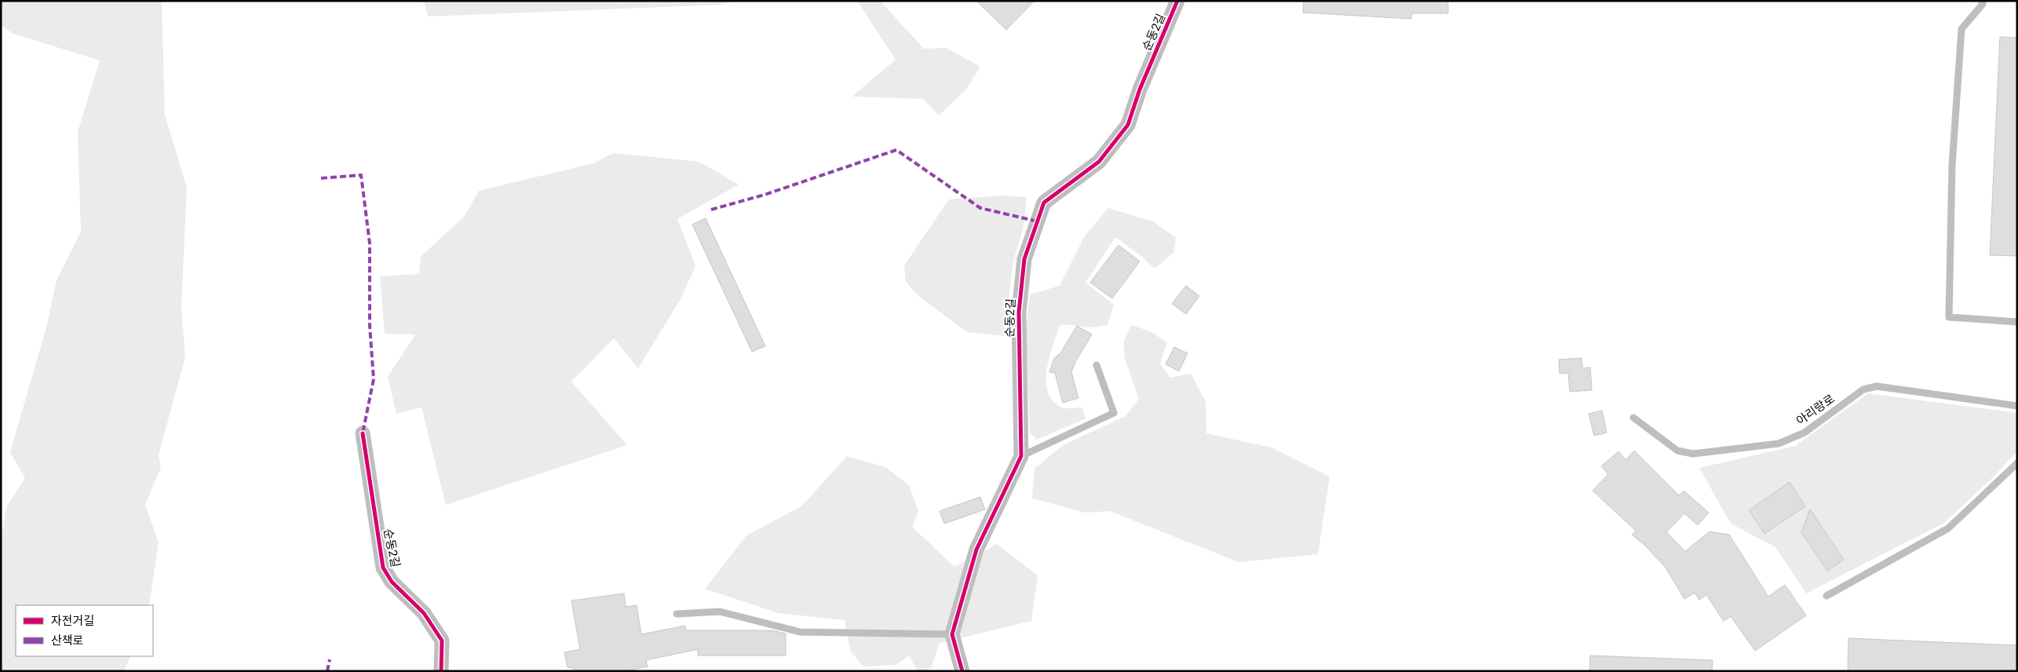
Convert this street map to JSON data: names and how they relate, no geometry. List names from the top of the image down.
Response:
{
  "streets": {
    "street": ["순동2길"],
    "lane": ["아리랑로"]
  },
  "legend": ["자전거길", "산책로"]
}
